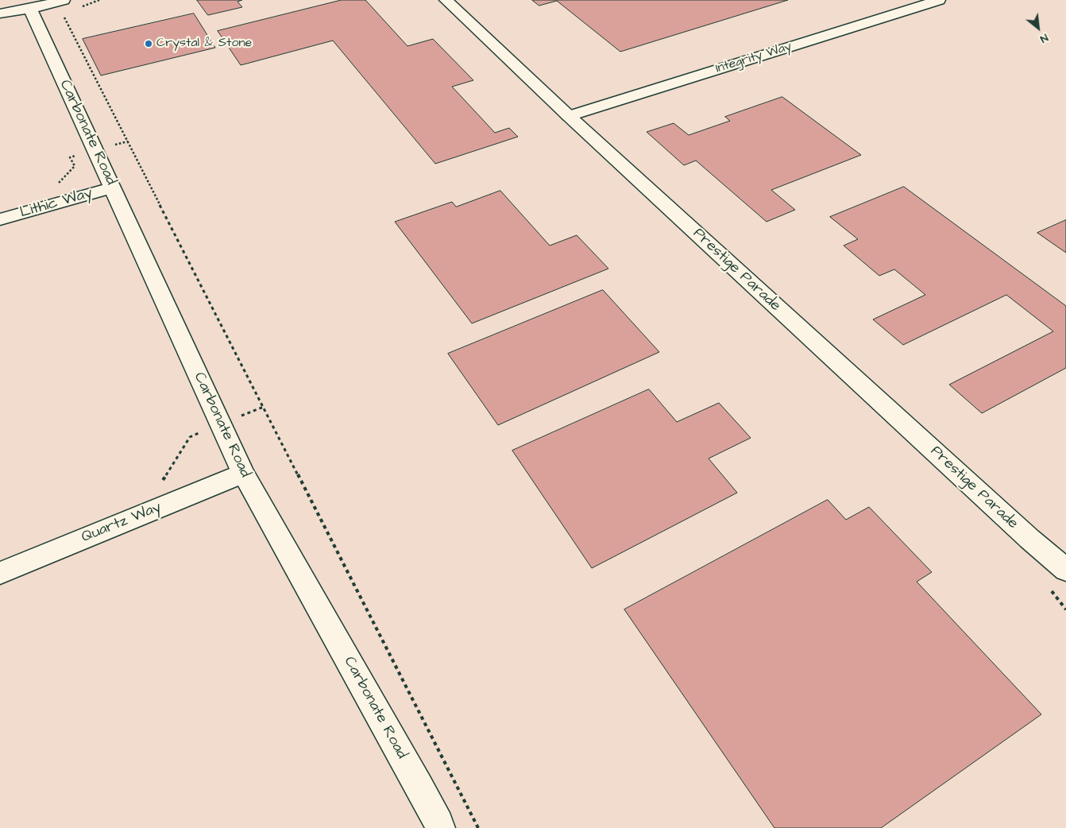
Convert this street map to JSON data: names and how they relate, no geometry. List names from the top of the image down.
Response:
{
  "streets": {
    "street": [
      "Integrity Way",
      "Carbonate Road",
      "Lithic Way",
      "Prestige Parade",
      "Quartz Way"
    ]
  },
  "crossings": [
    ["Integrity Way", "Prestige Parade"],
    ["Carbonate Road", "Lithic Way"],
    ["Carbonate Road", "Quartz Way"]
  ],
  "places": ["Crystal & Stone"],
  "north": "bottom right"
}
